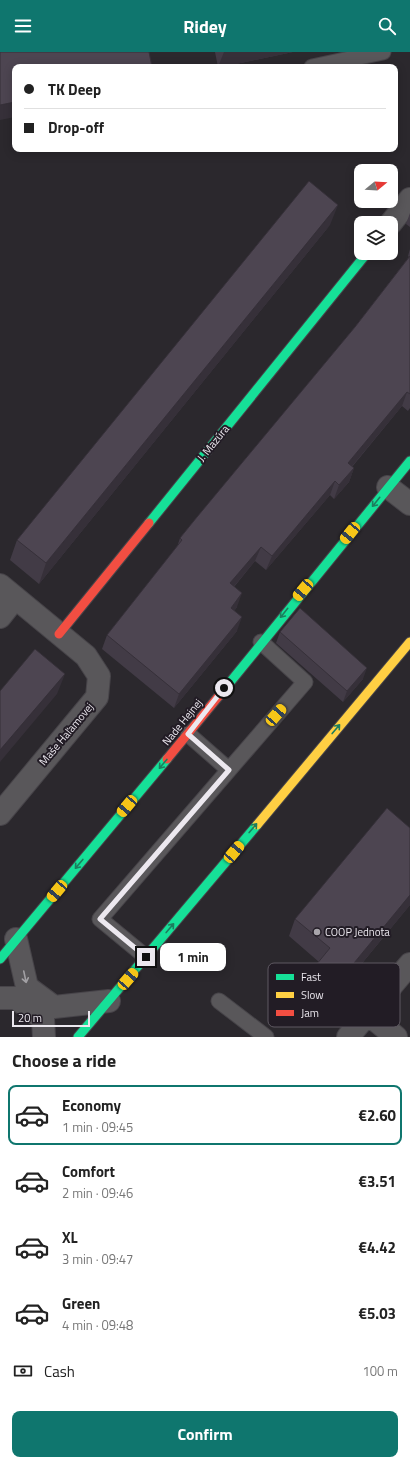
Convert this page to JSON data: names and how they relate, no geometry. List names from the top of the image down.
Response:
{
  "streets": {
    "street": ["J. Mazúra", "Nade Hejnej", "Maše Haľamovej"]
  },
  "crossings": [
    ["J. Mazúra", "Maše Haľamovej"]
  ],
  "one_way": ["Nade Hejnej"],
  "places": ["COOP Jednota"],
  "legend": ["Fast", "Slow", "Jam"],
  "scale_bar": "20 m",
  "north": "right",
  "page": {
    "header": "Ridey",
    "banner": ["TK Deep", "Drop-off"],
    "bubble": "1 min",
    "scale": "20 m",
    "heading": "Choose a ride",
    "list": [
      {
        "name": "Economy",
        "note": "1 min · 09:45",
        "value": "€2.60"
      },
      {
        "name": "Comfort",
        "note": "2 min · 09:46",
        "value": "€3.51"
      },
      {
        "name": "XL",
        "note": "3 min · 09:47",
        "value": "€4.42"
      },
      {
        "name": "Green",
        "note": "4 min · 09:48",
        "value": "€5.03"
      }
    ],
    "pay": ["Cash", "100 m"],
    "buttons": "Confirm"
  }
}
